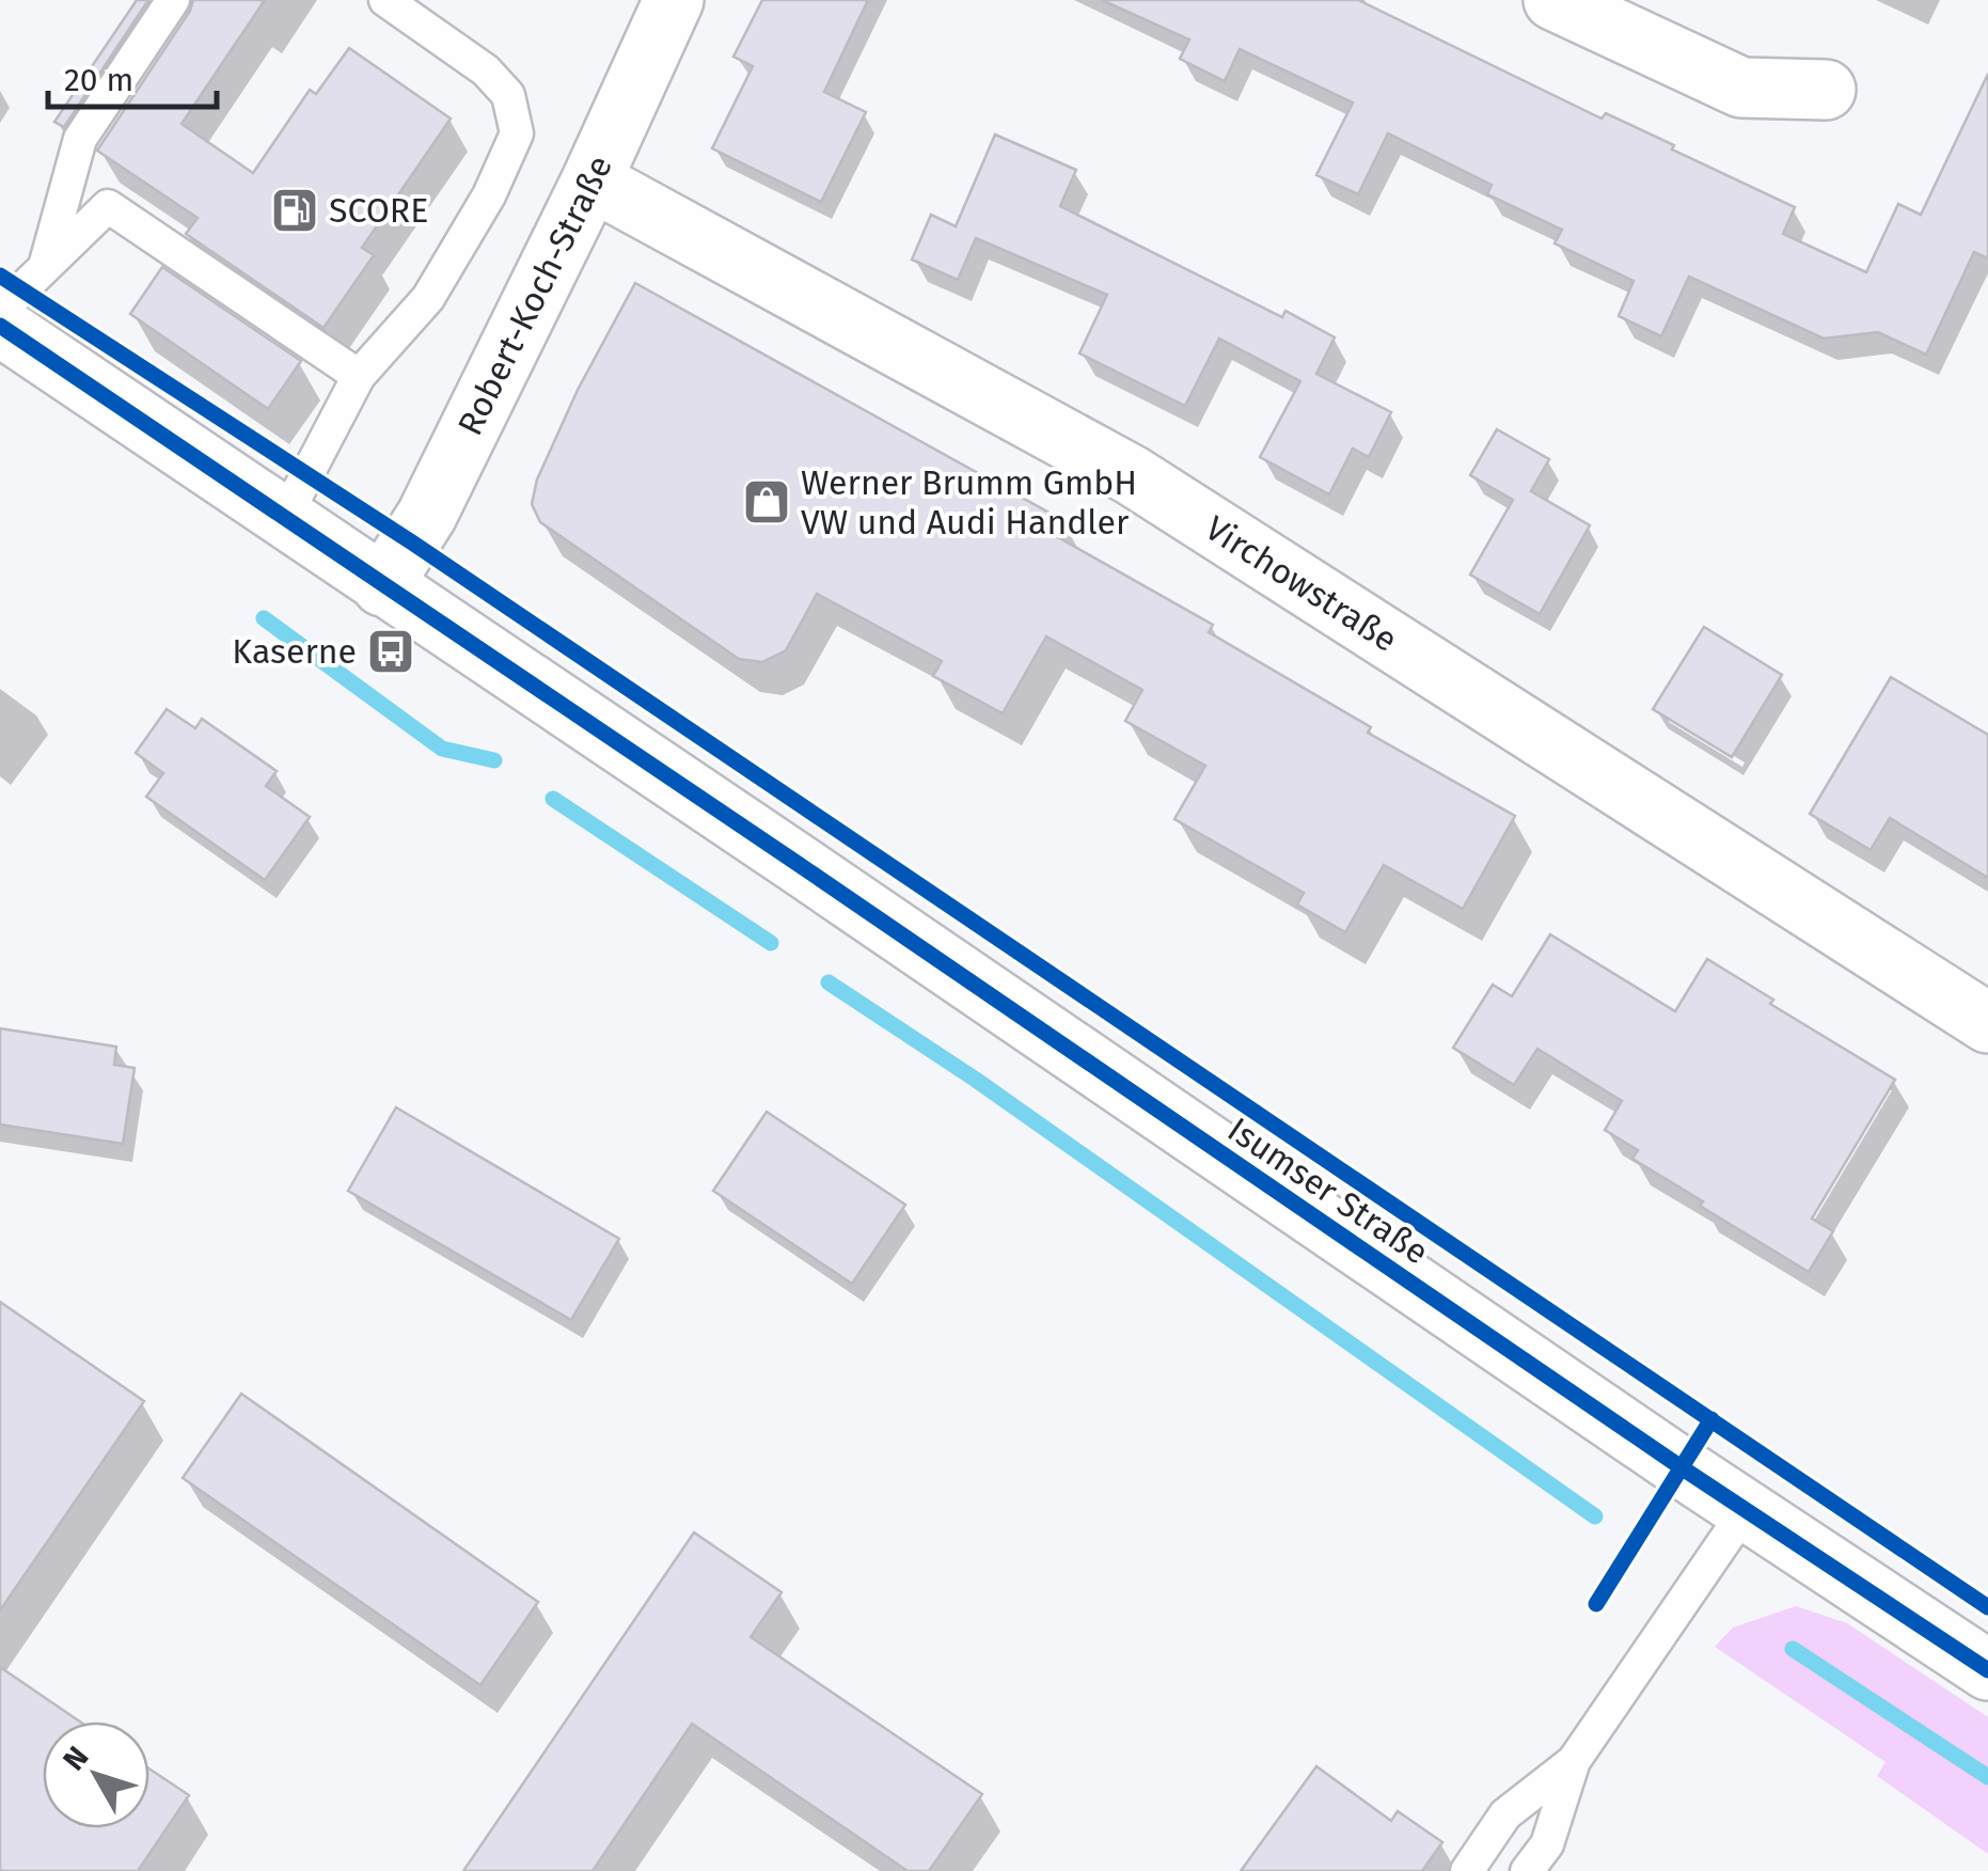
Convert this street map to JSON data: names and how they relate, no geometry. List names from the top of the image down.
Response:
{
  "streets": {
    "street": ["Robert-Koch-Straße", "Virchowstraße", "Isumser Straße"]
  },
  "crossings": [
    ["Robert-Koch-Straße", "Virchowstraße"],
    ["Robert-Koch-Straße", "Isumser Straße"]
  ],
  "places": {
    "fuel station": ["SCORE"],
    "shop": ["Werner Brumm GmbH VW und Audi Handler"],
    "bus stop": ["Kaserne"]
  },
  "scale_bar": "20 m",
  "north": "top left"
}
